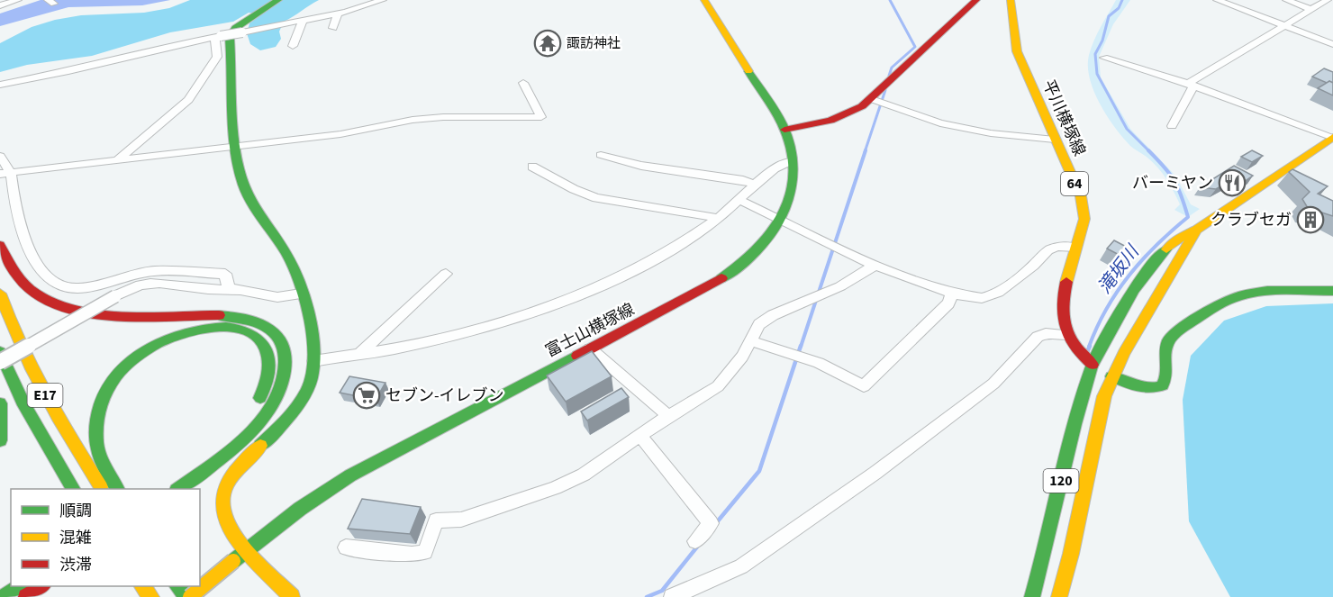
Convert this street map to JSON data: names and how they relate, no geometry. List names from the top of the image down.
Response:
{
  "streets": {
    "main road": [
      "平川横塚線",
      "64",
      "富士山横塚線",
      "E17",
      "120"
    ]
  },
  "crossings": [
    ["平川横塚線", "120"]
  ],
  "water": ["滝坂川"],
  "places": {
    "temple": ["諏訪神社"],
    "restaurant": ["バーミヤン"],
    "building": ["クラブセガ"],
    "supermarket": ["セブン-イレブン"]
  },
  "legend": ["順調", "混雑", "渋滞"]
}
